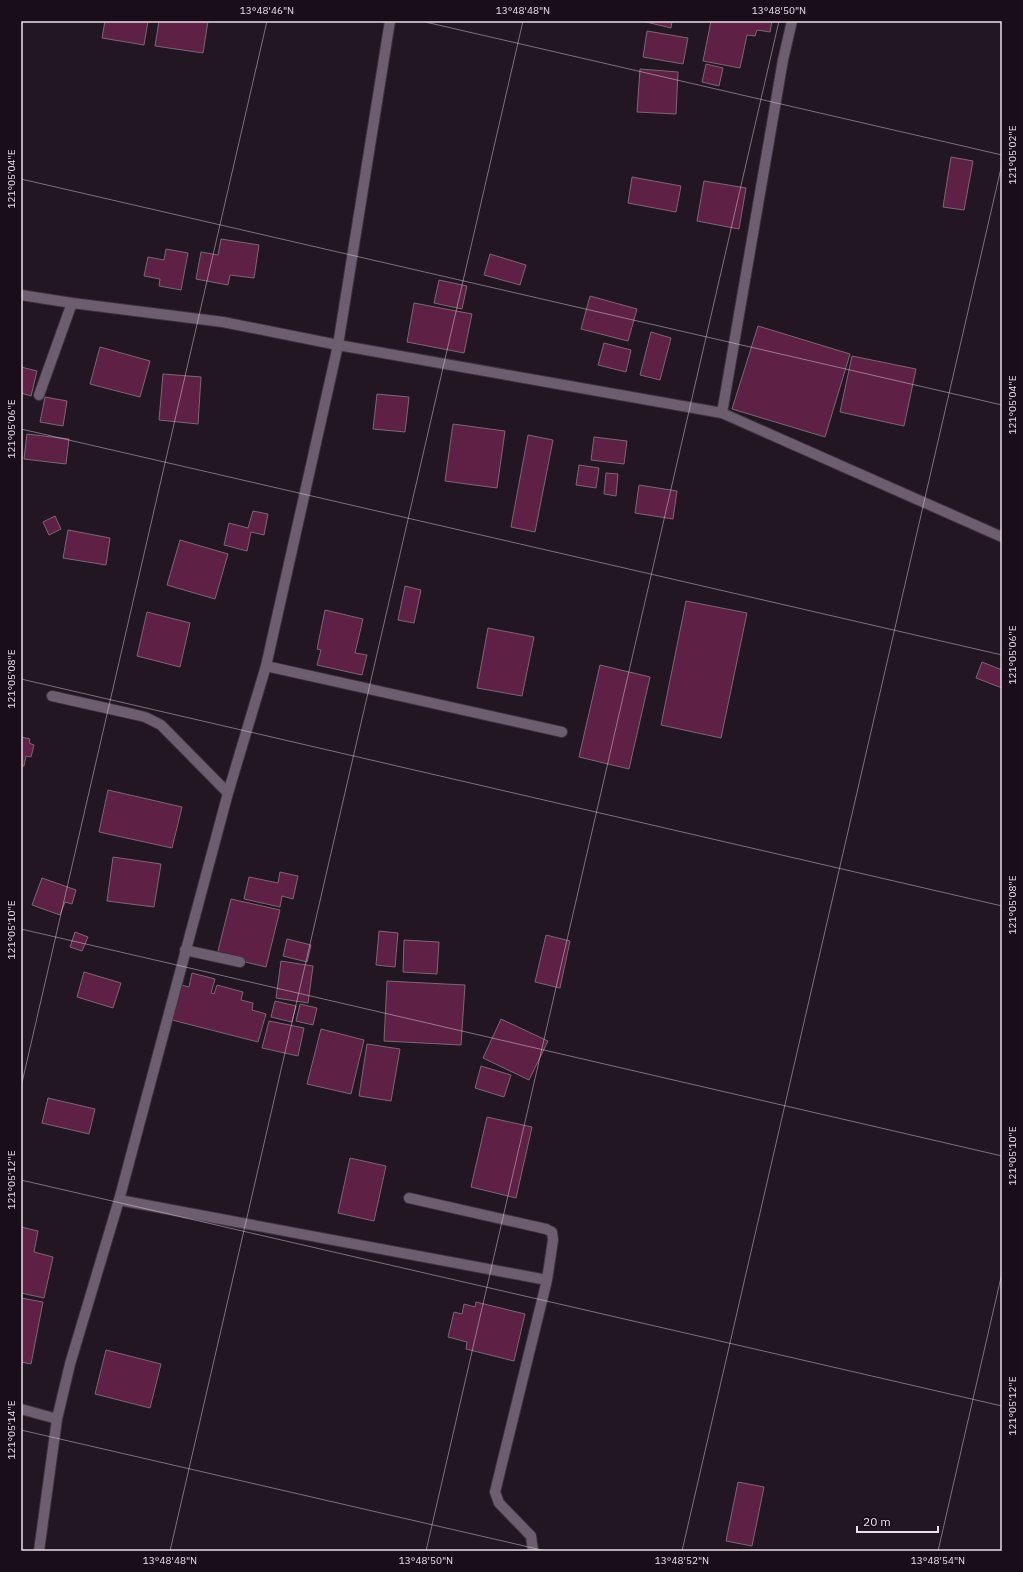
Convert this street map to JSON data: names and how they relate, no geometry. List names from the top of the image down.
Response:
{
  "scale_bar": "20 m",
  "coordinates": [
    "13°48'46\"N",
    "13°48'48\"N",
    "13°48'50\"N",
    "121°05'02\"E",
    "121°05'04\"E",
    "121°05'06\"E",
    "121°05'08\"E",
    "121°05'10\"E",
    "121°05'12\"E",
    "121°05'14\"E",
    "13°48'52\"N",
    "13°48'54\"N"
  ]
}
